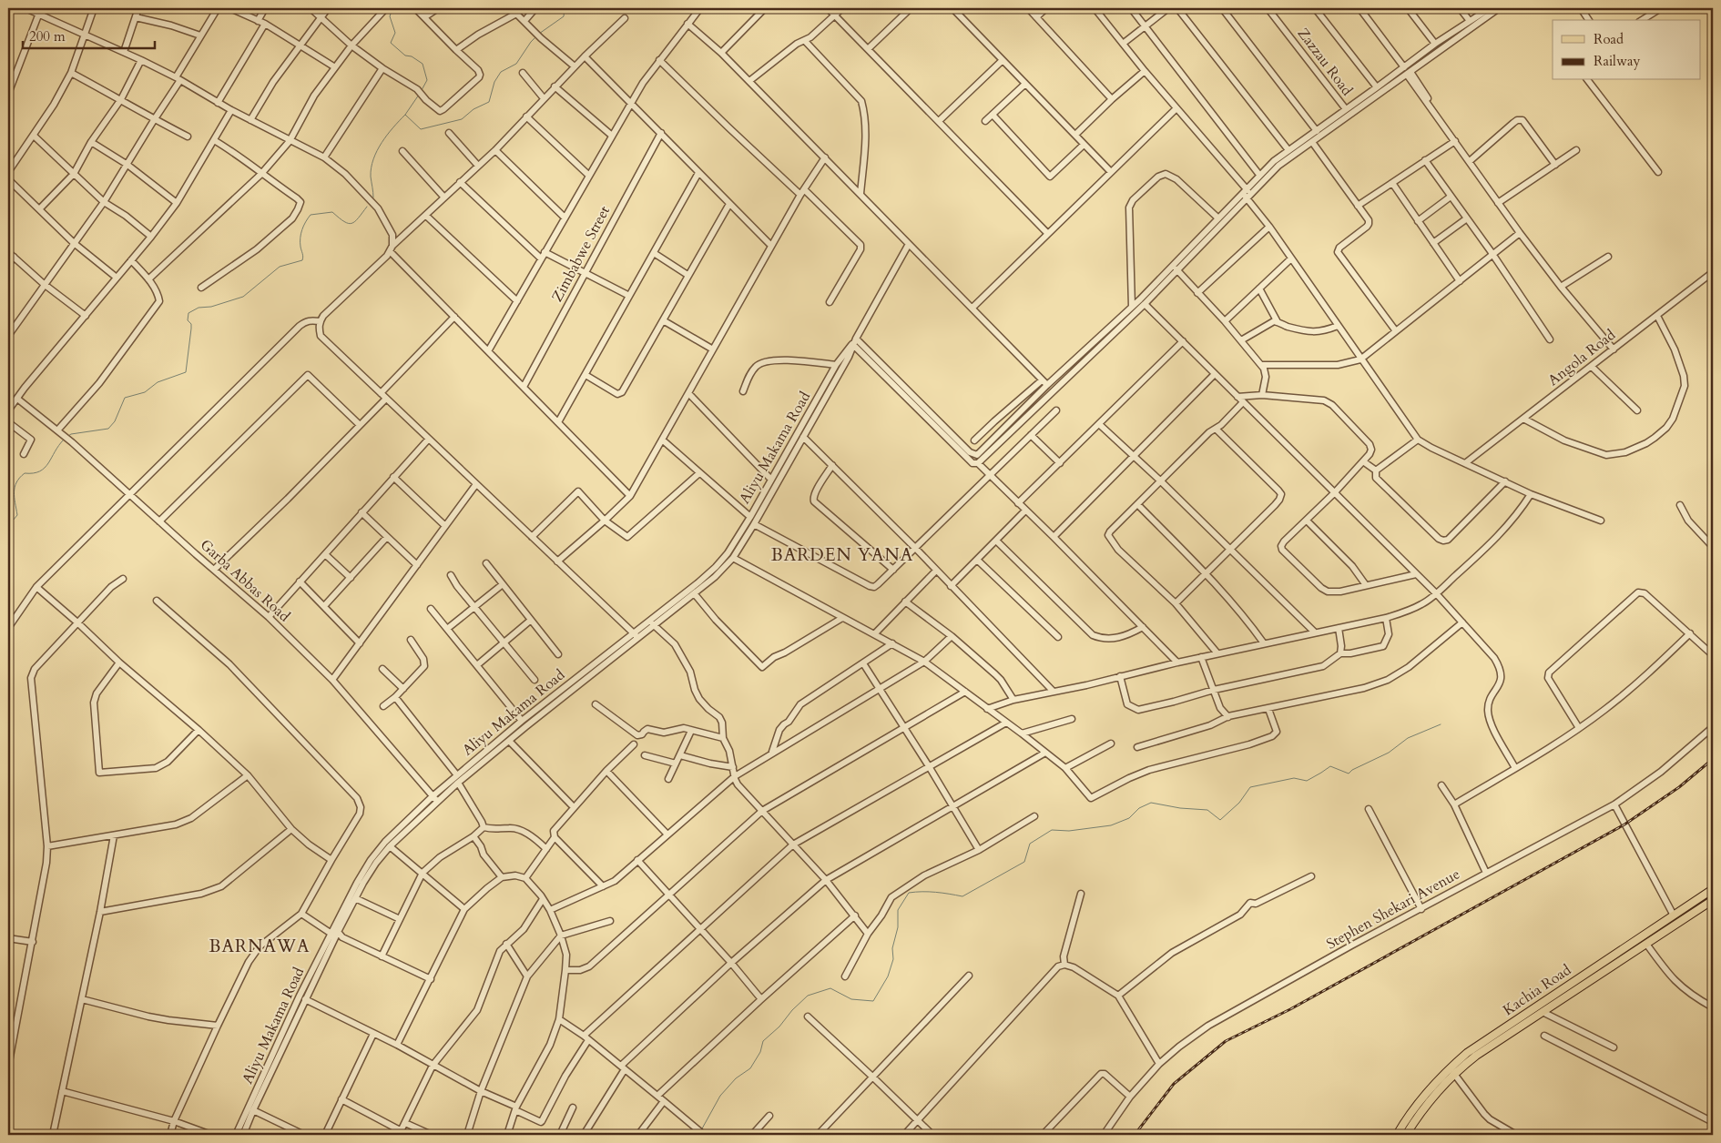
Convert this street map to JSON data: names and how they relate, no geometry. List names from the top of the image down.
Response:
{
  "streets": {
    "main road": ["Kachia Road"],
    "street": [
      "Zazzau Road",
      "Zimbabwe Street",
      "Angola Road",
      "Aliyu Makama Road",
      "Garba Abbas Road",
      "Stephen Shekari Avenue"
    ]
  },
  "crossings": [
    ["Aliyu Makama Road", "Garba Abbas Road"]
  ],
  "districts": ["BARDEN YANA", "BARNAWA"],
  "legend": ["Road", "Railway"],
  "scale_bar": "200 m"
}
